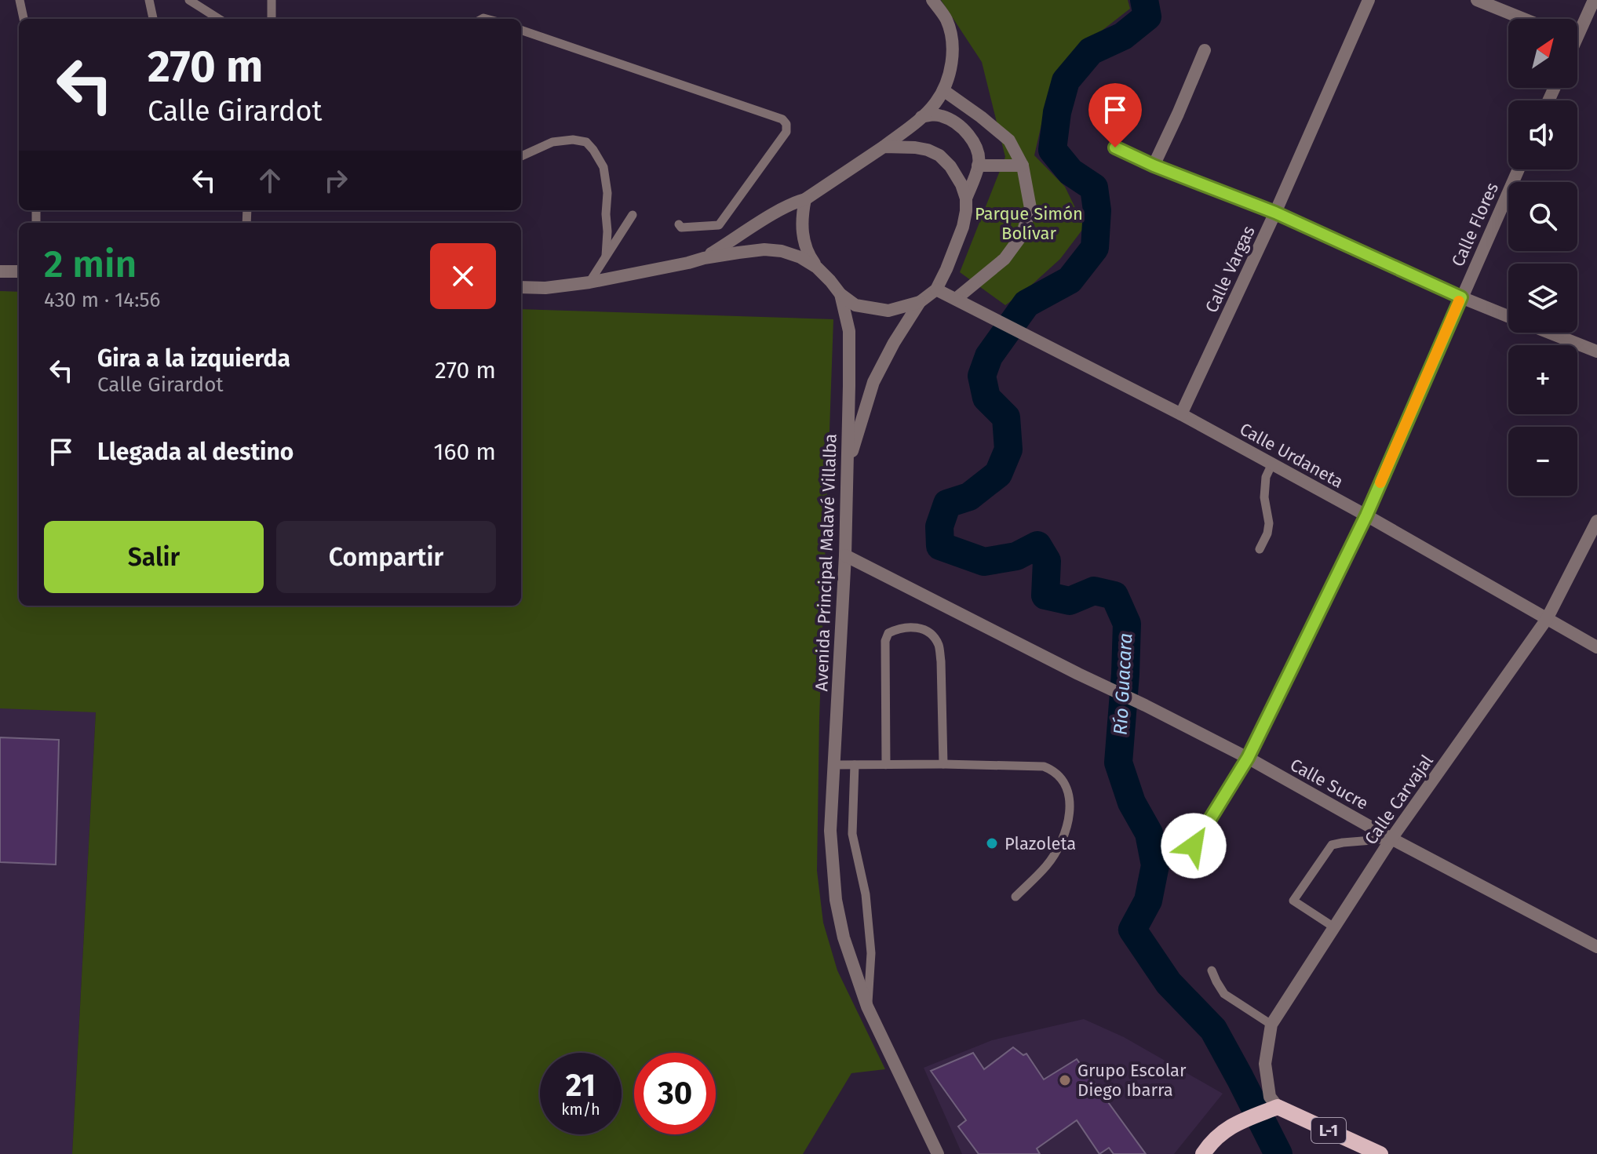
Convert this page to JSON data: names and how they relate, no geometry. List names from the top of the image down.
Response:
{
  "streets": {
    "main road": ["L-1"],
    "street": [
      "Calle Flores",
      "Calle Vargas",
      "Calle Urdaneta",
      "Avenida Principal Malavé Villalba",
      "Calle Sucre",
      "Calle Carvajal"
    ]
  },
  "crossings": [
    ["Calle Flores", "Calle Urdaneta"],
    ["Calle Flores", "Calle Sucre"],
    ["Calle Vargas", "Calle Urdaneta"],
    ["Calle Urdaneta", "Avenida Principal Malavé Villalba"],
    ["Calle Urdaneta", "Calle Carvajal"],
    ["Avenida Principal Malavé Villalba", "Calle Sucre"],
    ["Calle Sucre", "Calle Carvajal"],
    ["Calle Carvajal", "L-1"]
  ],
  "water": ["Río Guacara"],
  "parks": ["Parque Simón Bolívar"],
  "places": ["Plazoleta", "Grupo Escolar Diego Ibarra"],
  "north": "top right",
  "page": {
    "map_buttons": ["+", "−"],
    "turn": ["270 m", "Calle Girardot"],
    "heading": ["2 min", "430 m · 14:56"],
    "list": [
      {
        "name": "Gira a la izquierda",
        "note": "Calle Girardot",
        "value": "270 m"
      },
      {
        "name": "Llegada al destino",
        "value": "160 m"
      }
    ],
    "buttons": ["Salir", "Compartir"],
    "speed": "21 km/h",
    "limit": "30"
  }
}
